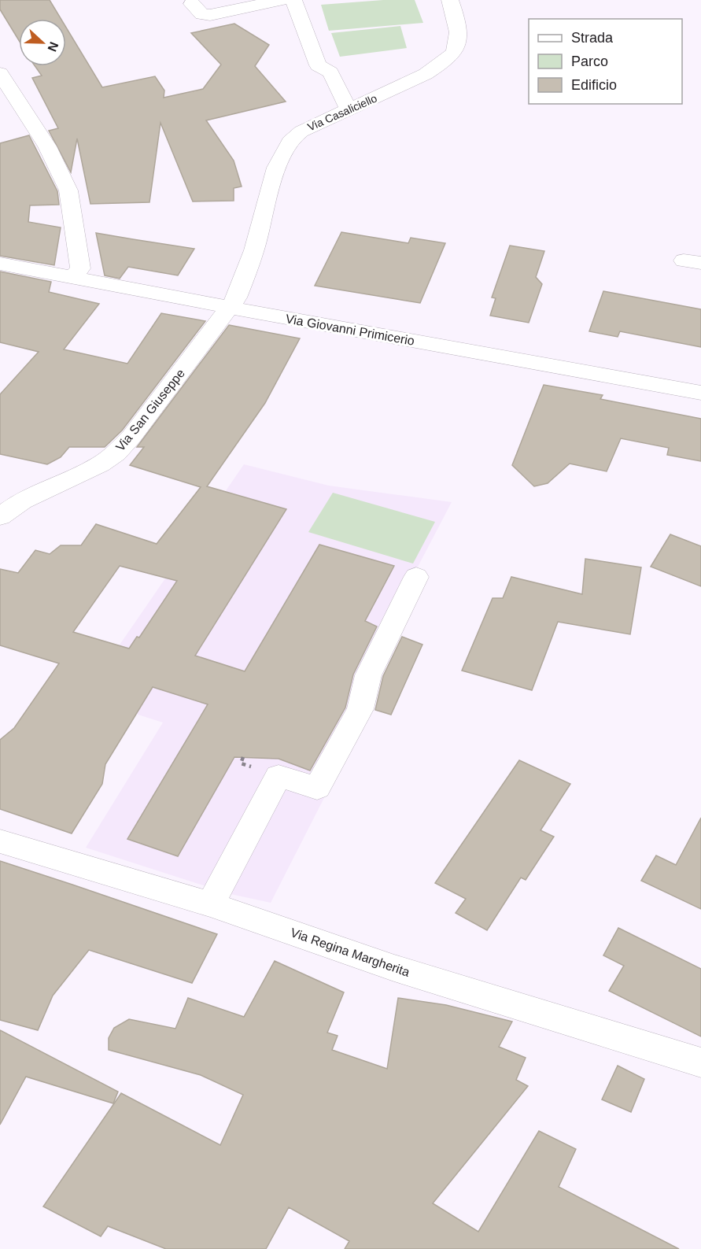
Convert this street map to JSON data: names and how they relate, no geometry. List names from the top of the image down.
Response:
{
  "streets": {
    "street": [
      "Via Casaliciello",
      "Via Giovanni Primicerio",
      "Via San Giuseppe",
      "Via Regina Margherita"
    ]
  },
  "crossings": [
    ["Via Casaliciello", "Via Giovanni Primicerio"],
    ["Via Casaliciello", "Via San Giuseppe"],
    ["Via Giovanni Primicerio", "Via San Giuseppe"]
  ],
  "legend": ["Strada", "Parco", "Edificio"],
  "north": "right"
}
